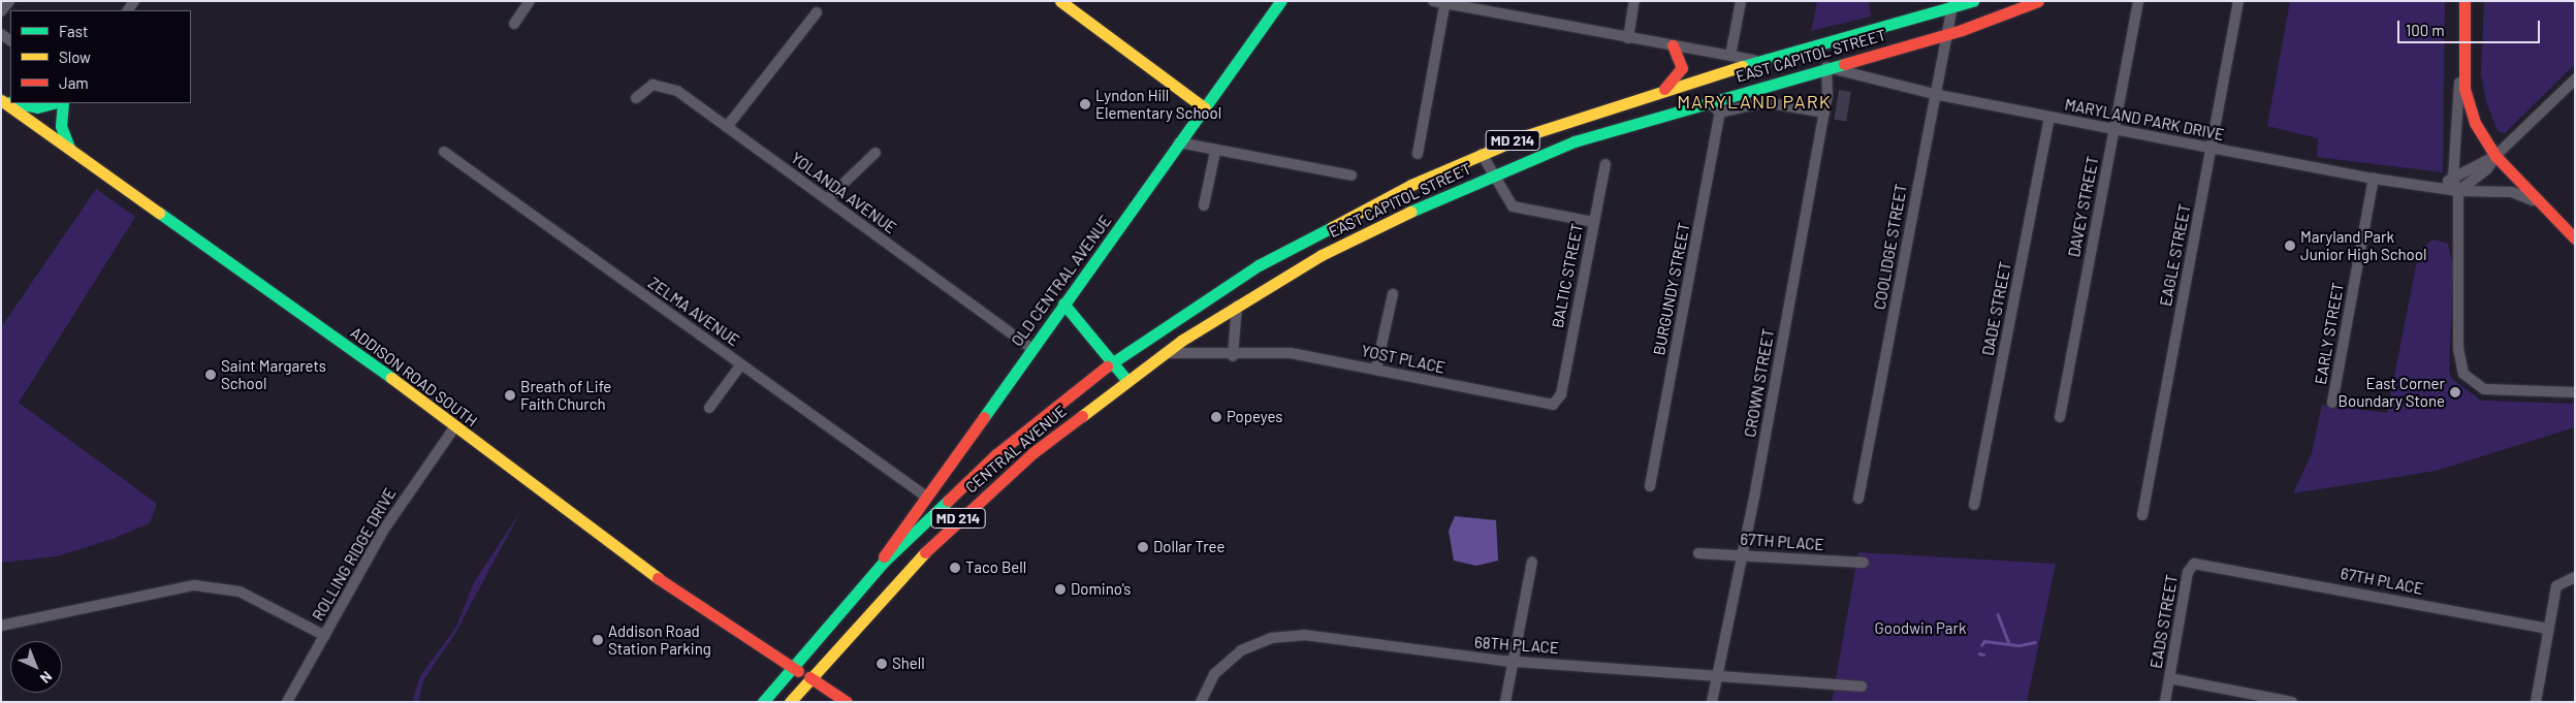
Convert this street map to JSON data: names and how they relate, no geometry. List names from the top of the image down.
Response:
{
  "streets": {
    "main road": [
      "EAST CAPITOL STREET",
      "MD 214",
      "OLD CENTRAL AVENUE",
      "ADDISON ROAD SOUTH",
      "CENTRAL AVENUE"
    ],
    "street": [
      "MARYLAND PARK DRIVE",
      "YOLANDA AVENUE",
      "DAVEY STREET",
      "COOLIDGE STREET",
      "EAGLE STREET",
      "BALTIC STREET",
      "BURGUNDY STREET",
      "DADE STREET",
      "ZELMA AVENUE",
      "EARLY STREET",
      "YOST PLACE",
      "CROWN STREET",
      "67TH PLACE",
      "ROLLING RIDGE DRIVE",
      "EADS STREET",
      "68TH PLACE"
    ]
  },
  "crossings": [
    ["EAST CAPITOL STREET", "MARYLAND PARK DRIVE"],
    ["EAST CAPITOL STREET", "COOLIDGE STREET"],
    ["EAST CAPITOL STREET", "YOST PLACE"],
    ["EAST CAPITOL STREET", "CROWN STREET"],
    ["EAST CAPITOL STREET", "CENTRAL AVENUE"],
    ["MARYLAND PARK DRIVE", "DAVEY STREET"],
    ["MARYLAND PARK DRIVE", "COOLIDGE STREET"],
    ["MARYLAND PARK DRIVE", "EAGLE STREET"],
    ["MARYLAND PARK DRIVE", "DADE STREET"],
    ["MARYLAND PARK DRIVE", "EARLY STREET"],
    ["MARYLAND PARK DRIVE", "CROWN STREET"],
    ["YOLANDA AVENUE", "OLD CENTRAL AVENUE"],
    ["BALTIC STREET", "YOST PLACE"],
    ["OLD CENTRAL AVENUE", "ZELMA AVENUE"],
    ["OLD CENTRAL AVENUE", "CENTRAL AVENUE"],
    ["ADDISON ROAD SOUTH", "CENTRAL AVENUE"],
    ["ADDISON ROAD SOUTH", "ROLLING RIDGE DRIVE"],
    ["CROWN STREET", "67TH PLACE"],
    ["CROWN STREET", "68TH PLACE"],
    ["67TH PLACE", "EADS STREET"]
  ],
  "districts": ["MARYLAND PARK"],
  "parks": ["Goodwin Park"],
  "places": [
    "Lyndon Hill Elementary School",
    "Maryland Park Junior High School",
    "Saint Margarets School",
    "East Corner Boundary Stone",
    "Breath of Life Faith Church",
    "Popeyes",
    "Dollar Tree",
    "Taco Bell",
    "Domino's",
    "Addison Road Station Parking",
    "Shell"
  ],
  "legend": ["Fast", "Slow", "Jam"],
  "scale_bar": "100 m",
  "north": "bottom right"
}
